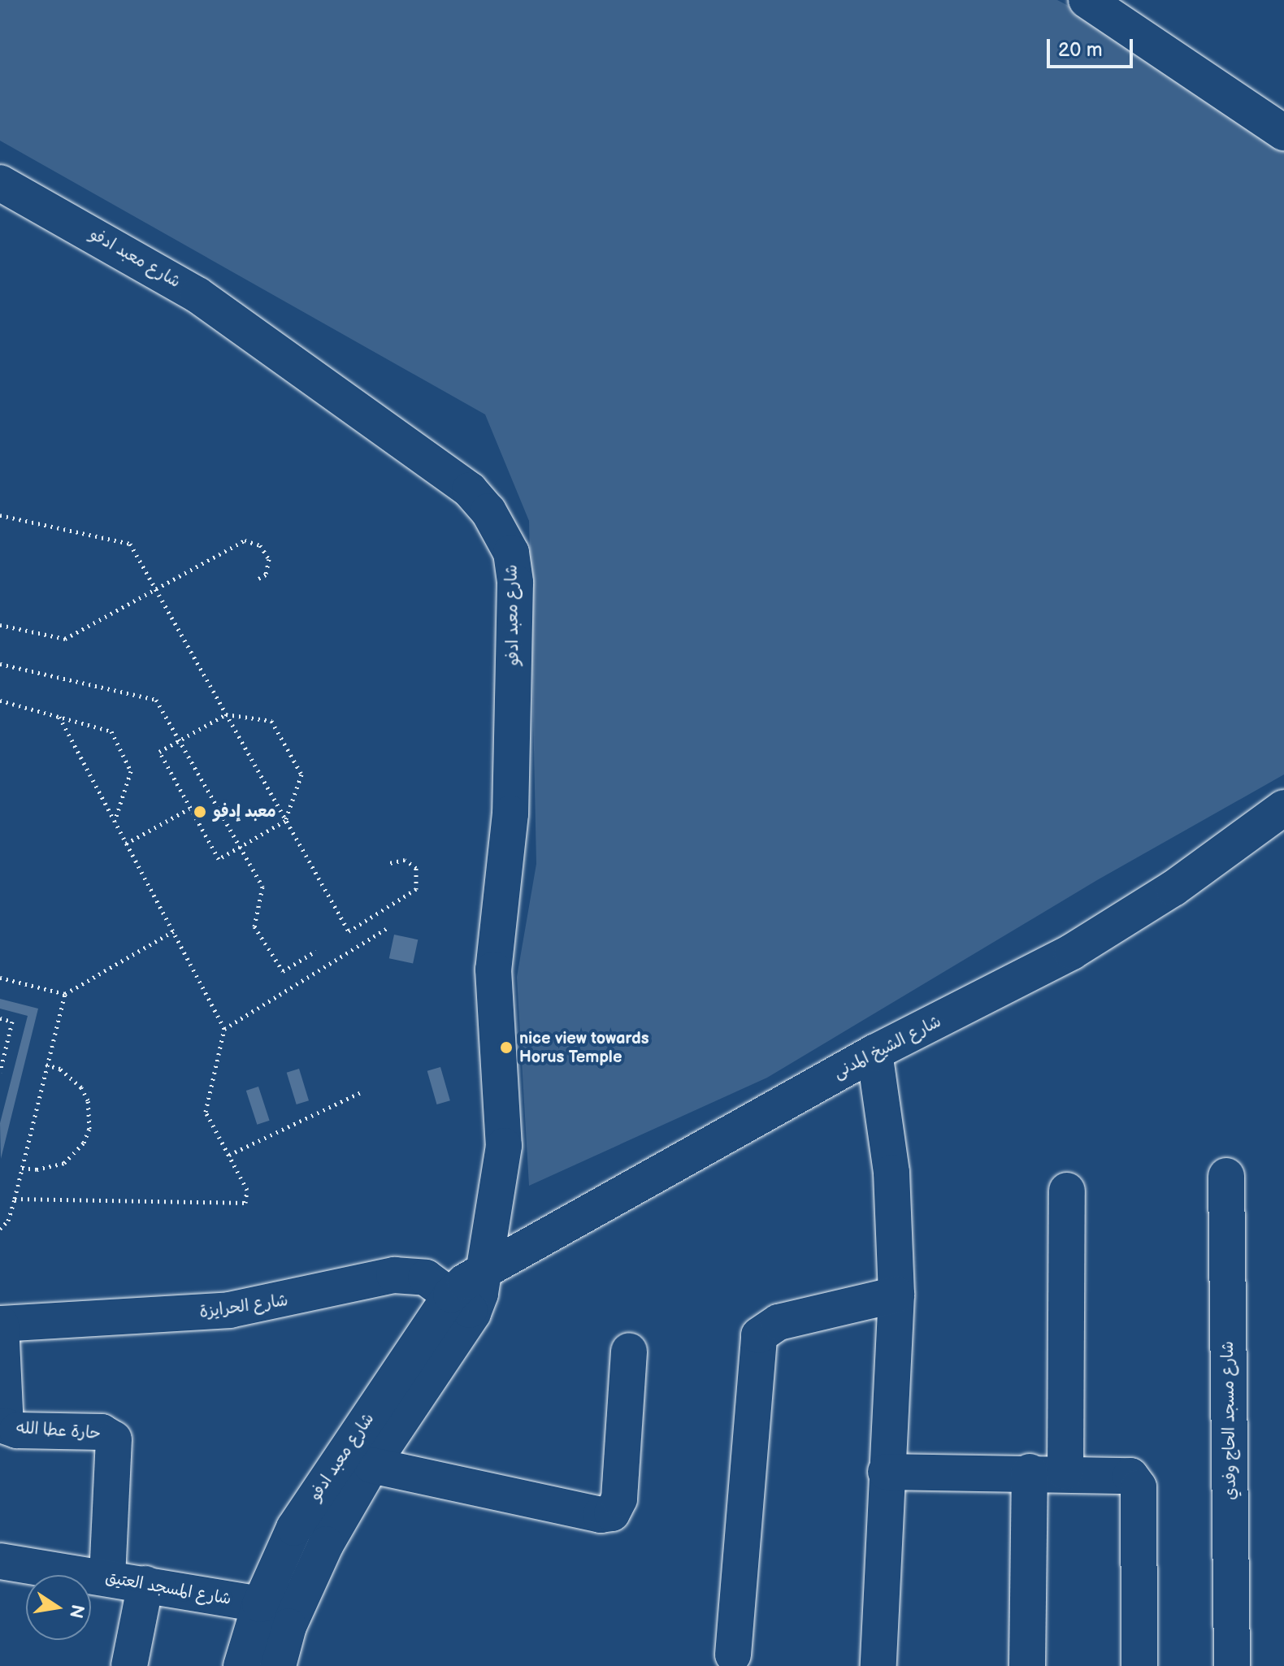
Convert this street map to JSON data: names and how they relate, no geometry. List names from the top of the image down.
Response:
{
  "streets": {
    "street": [
      "شارع معبد ادفو",
      "شارع الشيخ المدنى",
      "شارع الحرايزة",
      "شارع مسجد الحاج وفدي",
      "حارة عطا الله",
      "شارع المسجد العتيق"
    ]
  },
  "crossings": [
    ["شارع معبد ادفو", "شارع الشيخ المدنى"],
    ["شارع معبد ادفو", "شارع الحرايزة"],
    ["شارع معبد ادفو", "شارع المسجد العتيق"],
    ["شارع الحرايزة", "حارة عطا الله"],
    ["حارة عطا الله", "شارع المسجد العتيق"]
  ],
  "places": ["معبد إدفو", "nice view towards Horus Temple"],
  "scale_bar": "20 m",
  "north": "right"
}
